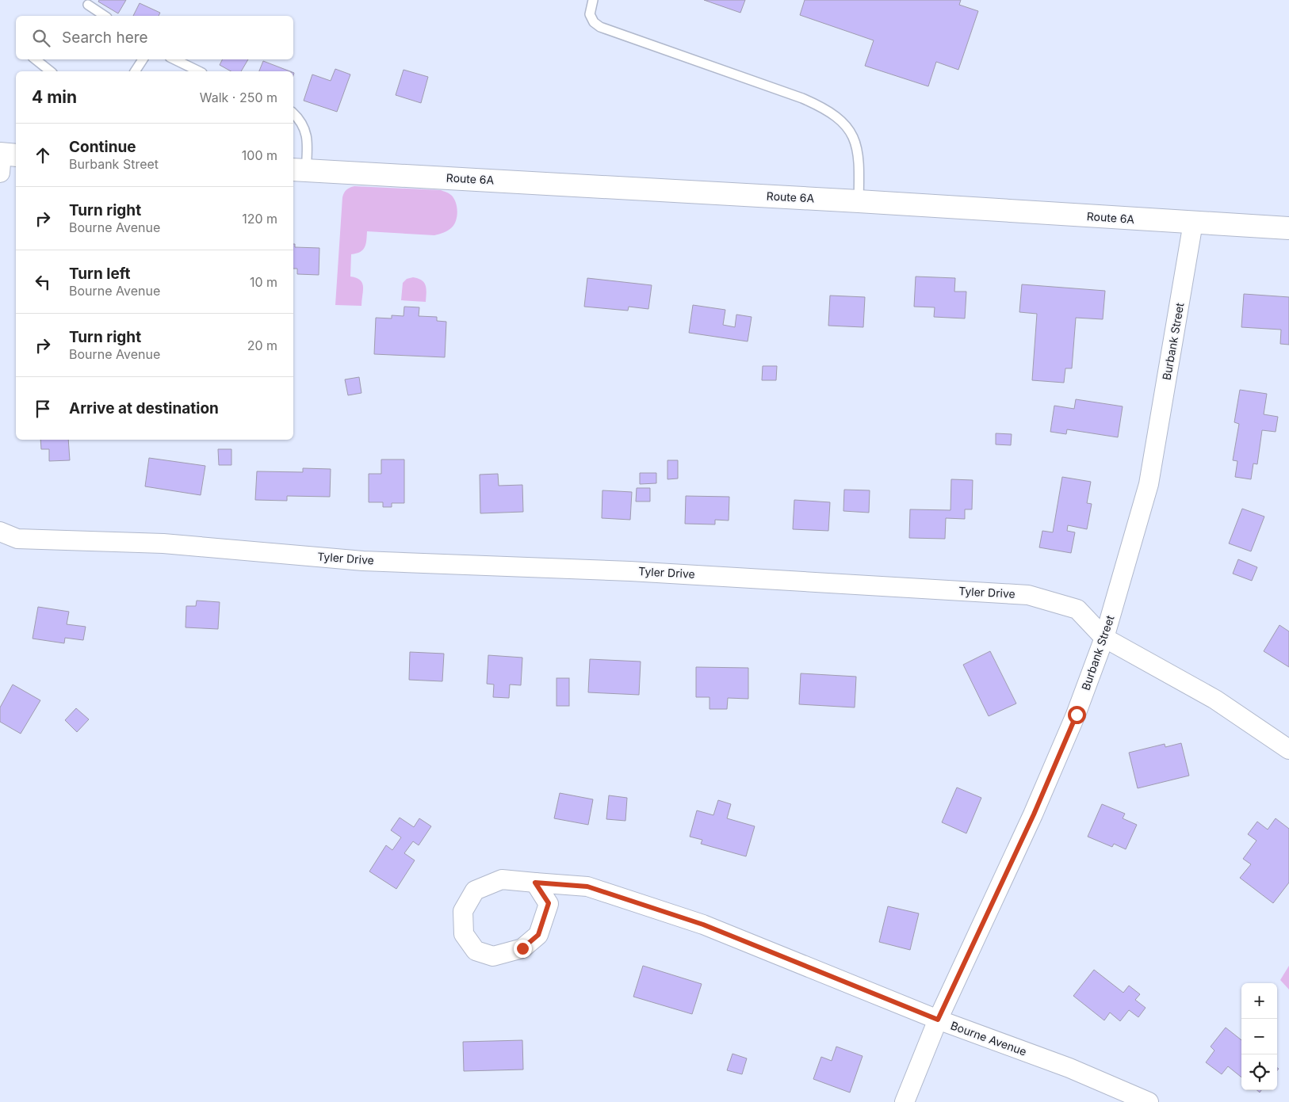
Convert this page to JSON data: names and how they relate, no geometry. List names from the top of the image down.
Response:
{
  "streets": {
    "main road": ["Route 6A"],
    "street": ["Burbank Street", "Tyler Drive", "Bourne Avenue"]
  },
  "crossings": [
    ["Route 6A", "Burbank Street"],
    ["Burbank Street", "Tyler Drive"],
    ["Burbank Street", "Bourne Avenue"]
  ],
  "page": {
    "search": "Search here",
    "heading": ["4 min", "Walk · 250 m"],
    "list": [
      ["Continue", "Burbank Street", "100 m"],
      ["Turn right", "Bourne Avenue", "120 m"],
      ["Turn left", "Bourne Avenue", "10 m"],
      ["Turn right", "Bourne Avenue", "20 m"],
      "Arrive at destination"
    ],
    "map_buttons": ["+", "−"]
  }
}
